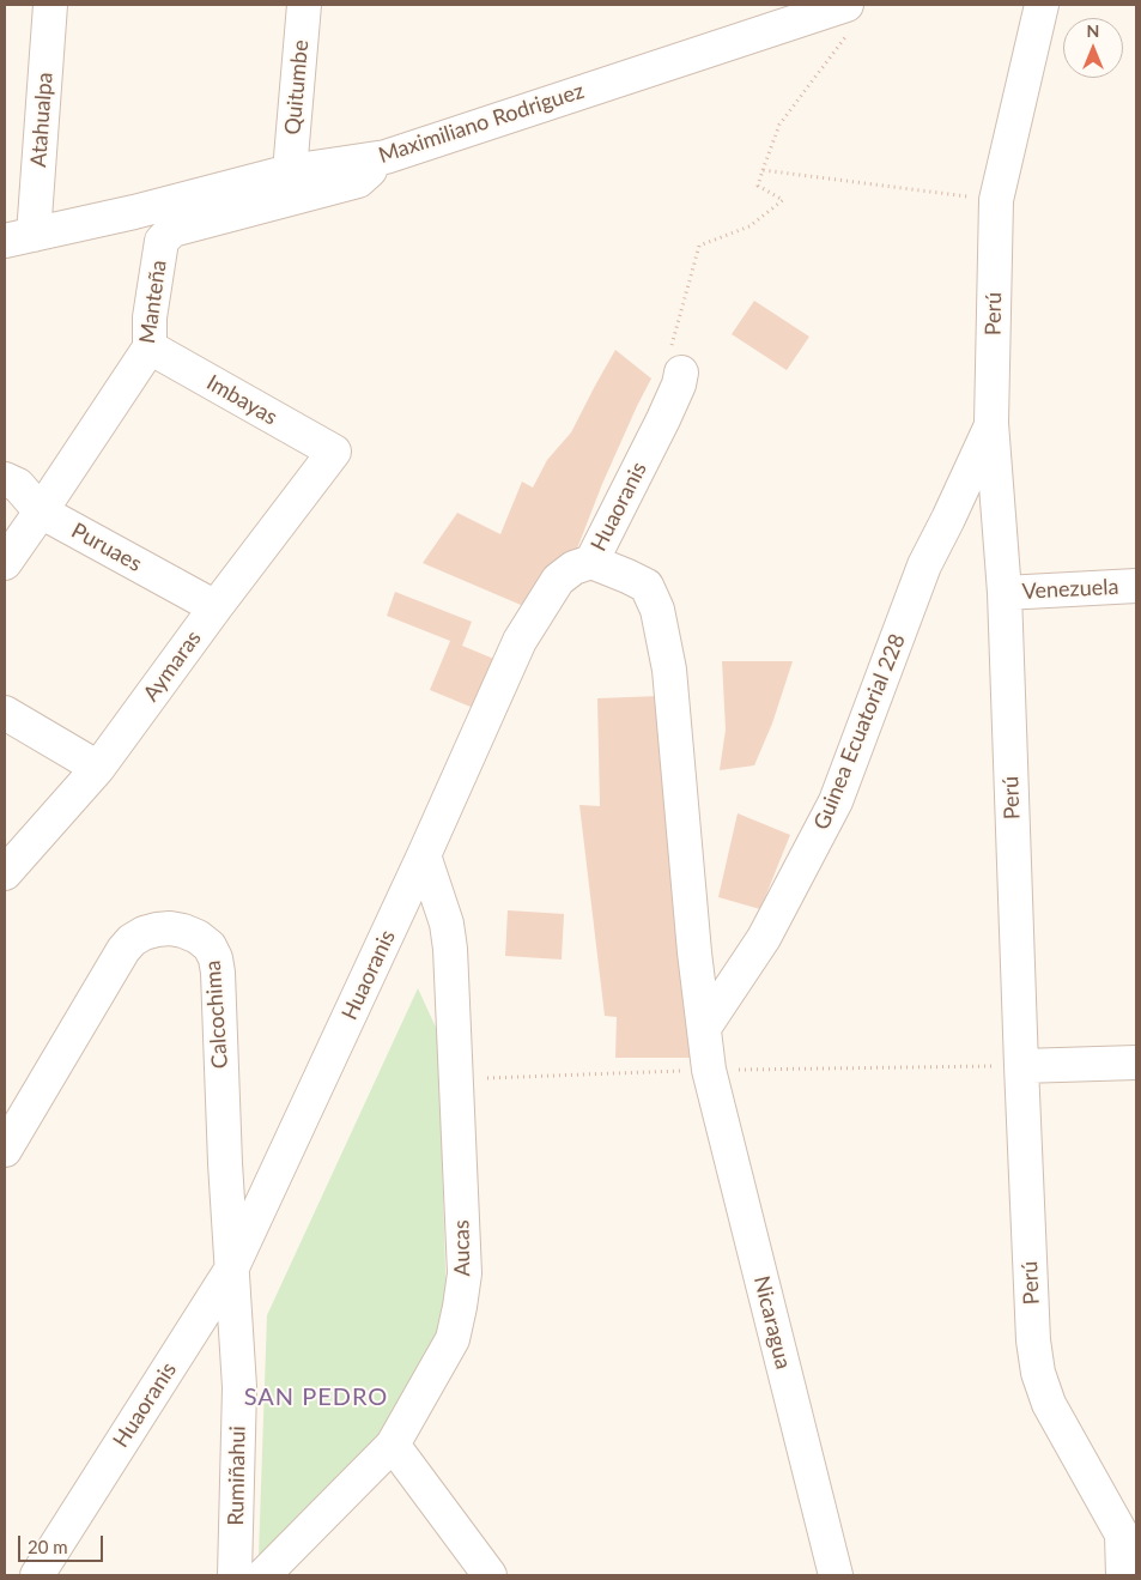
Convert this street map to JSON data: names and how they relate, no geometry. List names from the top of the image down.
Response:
{
  "streets": {
    "street": [
      "Quitumbe",
      "Atahualpa",
      "Maximiliano Rodriguez",
      "Manteña",
      "Perú",
      "Imbayas",
      "Huaoranis",
      "Puruaes",
      "Venezuela",
      "Aymaras",
      "Guinea Ecuatorial 228",
      "Calcochima",
      "Aucas",
      "Nicaragua",
      "Rumiñahui"
    ]
  },
  "crossings": [
    ["Quitumbe", "Maximiliano Rodriguez"],
    ["Atahualpa", "Maximiliano Rodriguez"],
    ["Maximiliano Rodriguez", "Manteña"],
    ["Manteña", "Imbayas"],
    ["Manteña", "Puruaes"],
    ["Perú", "Venezuela"],
    ["Perú", "Guinea Ecuatorial 228"],
    ["Imbayas", "Aymaras"],
    ["Huaoranis", "Calcochima"],
    ["Huaoranis", "Aucas"],
    ["Huaoranis", "Nicaragua"],
    ["Huaoranis", "Rumiñahui"],
    ["Puruaes", "Aymaras"],
    ["Guinea Ecuatorial 228", "Nicaragua"],
    ["Calcochima", "Rumiñahui"]
  ],
  "districts": ["SAN PEDRO"],
  "scale_bar": "20 m",
  "north": "top"
}
